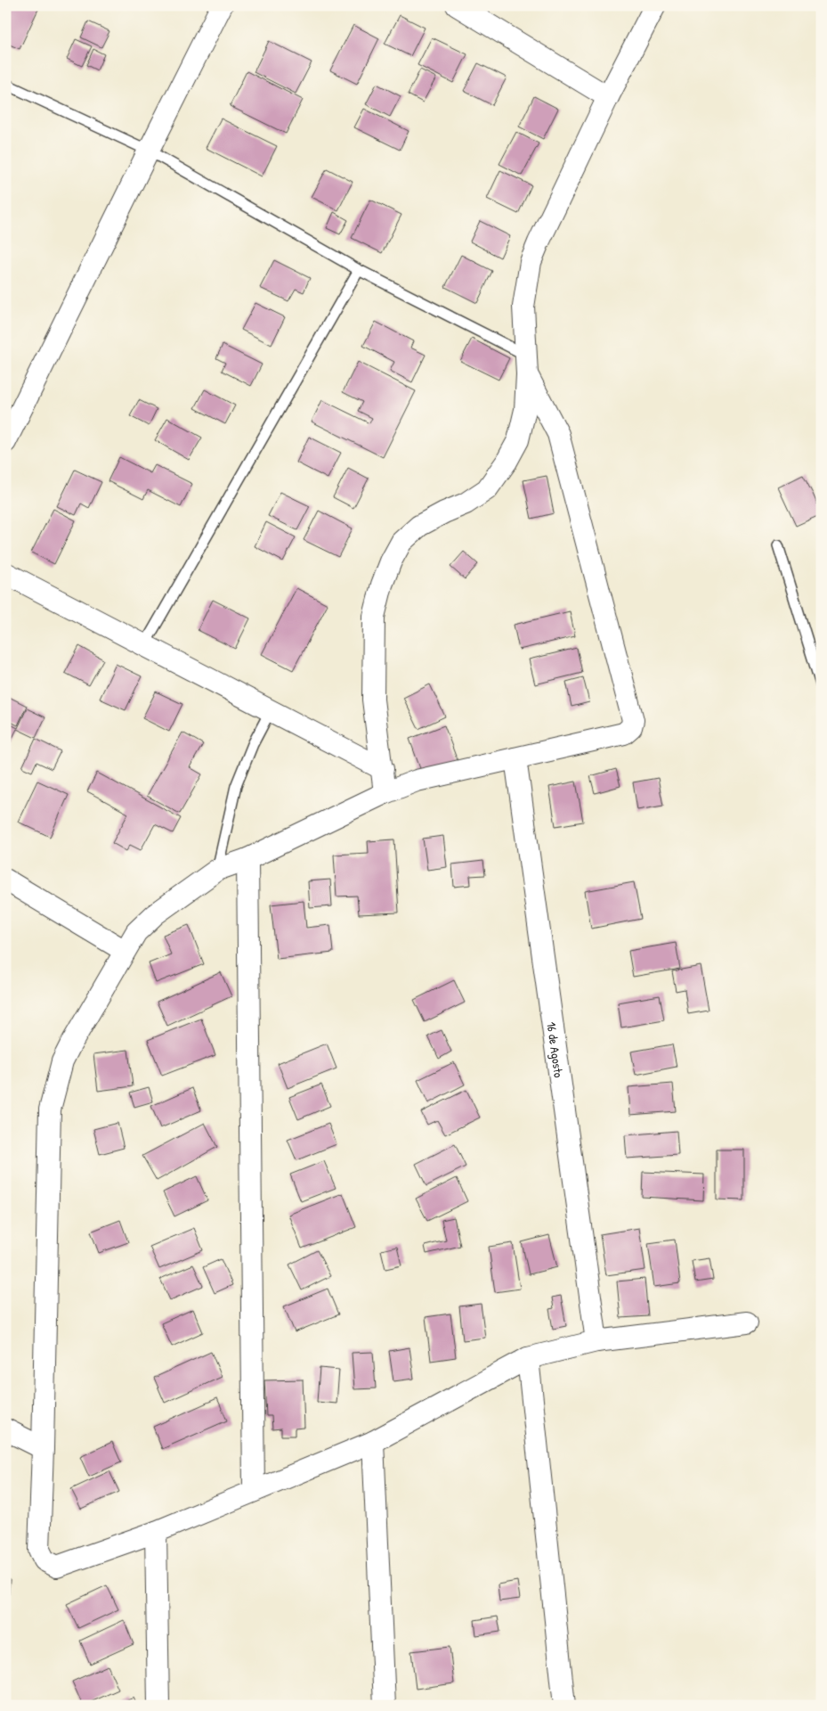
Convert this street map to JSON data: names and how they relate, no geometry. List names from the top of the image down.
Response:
{
  "streets": {
    "street": ["16 de Agosto"]
  }
}
